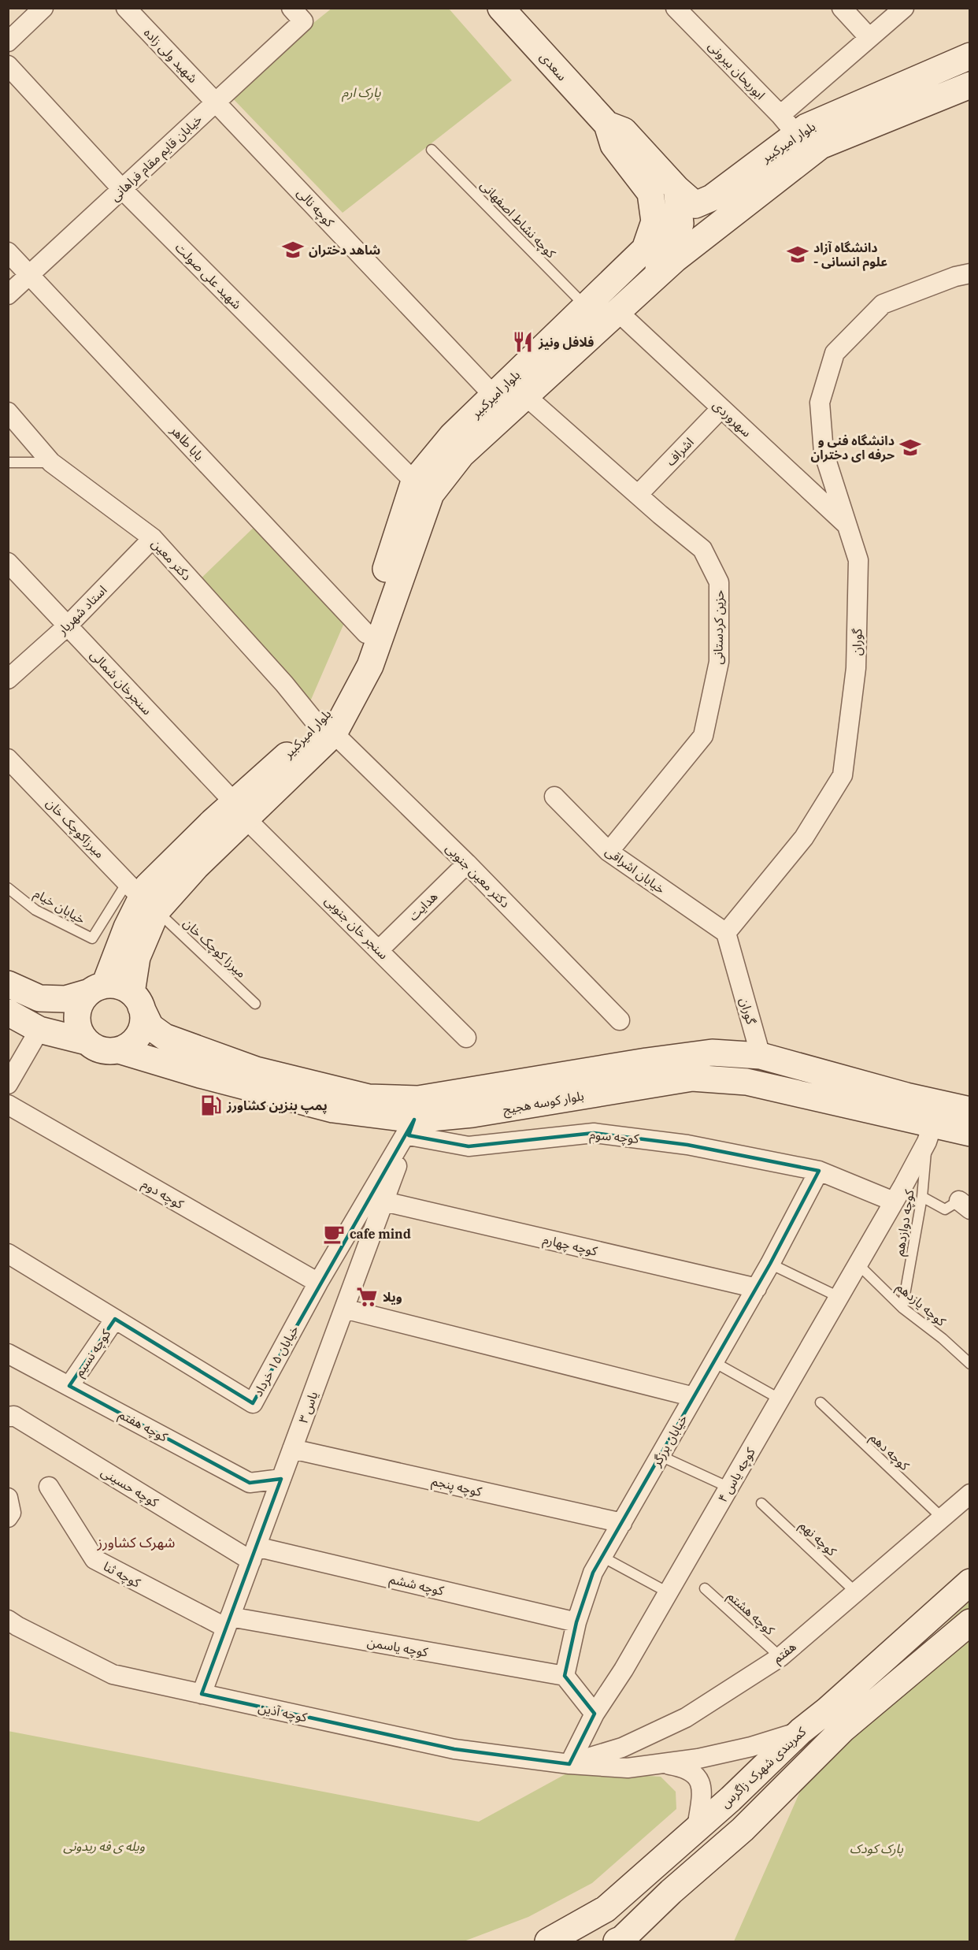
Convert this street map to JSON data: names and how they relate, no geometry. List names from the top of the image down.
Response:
{
  "streets": {
    "street": [
      "شهید ولی زاده",
      "سعدی",
      "ابوریحان بیرونی",
      "بلوار امیرکبیر",
      "خیابان قایم مقام فراهانی",
      "کوچه نالی",
      "شهید علی صولت",
      "سهروردی",
      "بابا طاهر",
      "اشراف",
      "دکتر معین",
      "استاد شهریار",
      "حزین کردستانی",
      "گوران",
      "سنجرخان شمالی",
      "میرزاکوچک خان",
      "خیابان اشراقی",
      "دکتر معین جنوبی",
      "هدایت",
      "سنجر خان جنوبی",
      "بلوار کوسه هجیج",
      "کوچه سوم",
      "کوچه دوم",
      "کوچه چهارم",
      "کوچه نسیم",
      "خیابان ۱۵ خرداد",
      "یاس ۳",
      "کوچه هفتم",
      "خیابان برزگر",
      "کوچه یاس ۴",
      "کوچه پنجم",
      "کوچه حسینی",
      "کوچه ثنا",
      "کوچه ششم",
      "کوچه یاسمن",
      "هفتم",
      "کوچه آذین",
      "کمربندی شهرک زاگرس"
    ],
    "lane": [
      "کوچه نشاط اصفهانی",
      "خیابان خیام",
      "میرزا کوچک خان",
      "کوچه دوازدهم",
      "کوچه یازدهم",
      "کوچه دهم",
      "کوچه نهم",
      "کوچه هشتم"
    ]
  },
  "crossings": [
    ["شهید ولی زاده", "خیابان قایم مقام فراهانی"],
    ["شهید ولی زاده", "کوچه نالی"],
    ["سعدی", "بلوار امیرکبیر"],
    ["ابوریحان بیرونی", "بلوار امیرکبیر"],
    ["بلوار امیرکبیر", "کوچه نالی"],
    ["بلوار امیرکبیر", "کوچه نشاط اصفهانی"],
    ["بلوار امیرکبیر", "شهید علی صولت"],
    ["بلوار امیرکبیر", "سهروردی"],
    ["بلوار امیرکبیر", "بابا طاهر"],
    ["بلوار امیرکبیر", "دکتر معین"],
    ["بلوار امیرکبیر", "حزین کردستانی"],
    ["بلوار امیرکبیر", "سنجرخان شمالی"],
    ["بلوار امیرکبیر", "میرزاکوچک خان"],
    ["بلوار امیرکبیر", "دکتر معین جنوبی"],
    ["بلوار امیرکبیر", "خیابان خیام"],
    ["بلوار امیرکبیر", "سنجر خان جنوبی"],
    ["بلوار امیرکبیر", "میرزا کوچک خان"],
    ["بلوار امیرکبیر", "بلوار کوسه هجیج"],
    ["خیابان قایم مقام فراهانی", "کوچه نالی"],
    ["خیابان قایم مقام فراهانی", "شهید علی صولت"],
    ["خیابان قایم مقام فراهانی", "بابا طاهر"],
    ["سهروردی", "اشراف"],
    ["سهروردی", "گوران"],
    ["اشراف", "حزین کردستانی"],
    ["دکتر معین", "استاد شهریار"],
    ["دکتر معین", "دکتر معین جنوبی"],
    ["استاد شهریار", "سنجرخان شمالی"],
    ["حزین کردستانی", "خیابان اشراقی"],
    ["گوران", "خیابان اشراقی"],
    ["گوران", "بلوار کوسه هجیج"],
    ["سنجرخان شمالی", "سنجر خان جنوبی"],
    ["میرزاکوچک خان", "خیابان خیام"],
    ["میرزاکوچک خان", "میرزا کوچک خان"],
    ["دکتر معین جنوبی", "هدایت"],
    ["خیابان خیام", "میرزا کوچک خان"],
    ["هدایت", "سنجر خان جنوبی"],
    ["بلوار کوسه هجیج", "کوچه سوم"],
    ["بلوار کوسه هجیج", "کوچه دوازدهم"],
    ["بلوار کوسه هجیج", "خیابان ۱۵ خرداد"],
    ["بلوار کوسه هجیج", "یاس ۳"],
    ["بلوار کوسه هجیج", "کوچه یاس ۴"],
    ["کوچه سوم", "خیابان ۱۵ خرداد"],
    ["کوچه سوم", "یاس ۳"],
    ["کوچه سوم", "خیابان برزگر"],
    ["کوچه سوم", "کوچه یاس ۴"],
    ["کوچه دوم", "خیابان ۱۵ خرداد"],
    ["کوچه دوازدهم", "کوچه یازدهم"],
    ["کوچه دوازدهم", "کوچه یاس ۴"],
    ["کوچه چهارم", "یاس ۳"],
    ["کوچه چهارم", "خیابان برزگر"],
    ["کوچه یازدهم", "کوچه یاس ۴"],
    ["کوچه نسیم", "خیابان ۱۵ خرداد"],
    ["کوچه نسیم", "کوچه هفتم"],
    ["خیابان ۱۵ خرداد", "یاس ۳"],
    ["یاس ۳", "کوچه هفتم"],
    ["یاس ۳", "کوچه پنجم"],
    ["یاس ۳", "کوچه حسینی"],
    ["یاس ۳", "کوچه ثنا"],
    ["یاس ۳", "کوچه ششم"],
    ["یاس ۳", "کوچه یاسمن"],
    ["یاس ۳", "کوچه آذین"],
    ["خیابان برزگر", "کوچه پنجم"],
    ["خیابان برزگر", "کوچه ششم"],
    ["خیابان برزگر", "کوچه یاسمن"],
    ["کوچه دهم", "هفتم"],
    ["کوچه یاس ۴", "هفتم"],
    ["کوچه یاس ۴", "کوچه آذین"],
    ["کوچه حسینی", "کوچه ششم"],
    ["کوچه نهم", "هفتم"],
    ["کوچه ثنا", "کوچه یاسمن"],
    ["کوچه هشتم", "هفتم"],
    ["هفتم", "کوچه آذین"]
  ],
  "districts": ["شهرک کشاورز"],
  "parks": ["پارک ارم", "ویله ی فه ریدونی", "پارک کودک"],
  "places": {
    "school or university": ["شاهد دختران", "دانشگاه آزاد - علوم انسانی", "دانشگاه فنی و حرفه ای دختران"],
    "restaurant": ["فلافل ونیز"],
    "fuel station": ["پمپ بنزین کشاورز"],
    "cafe": ["cafe mind"],
    "supermarket": ["ویلا"]
  }
}
